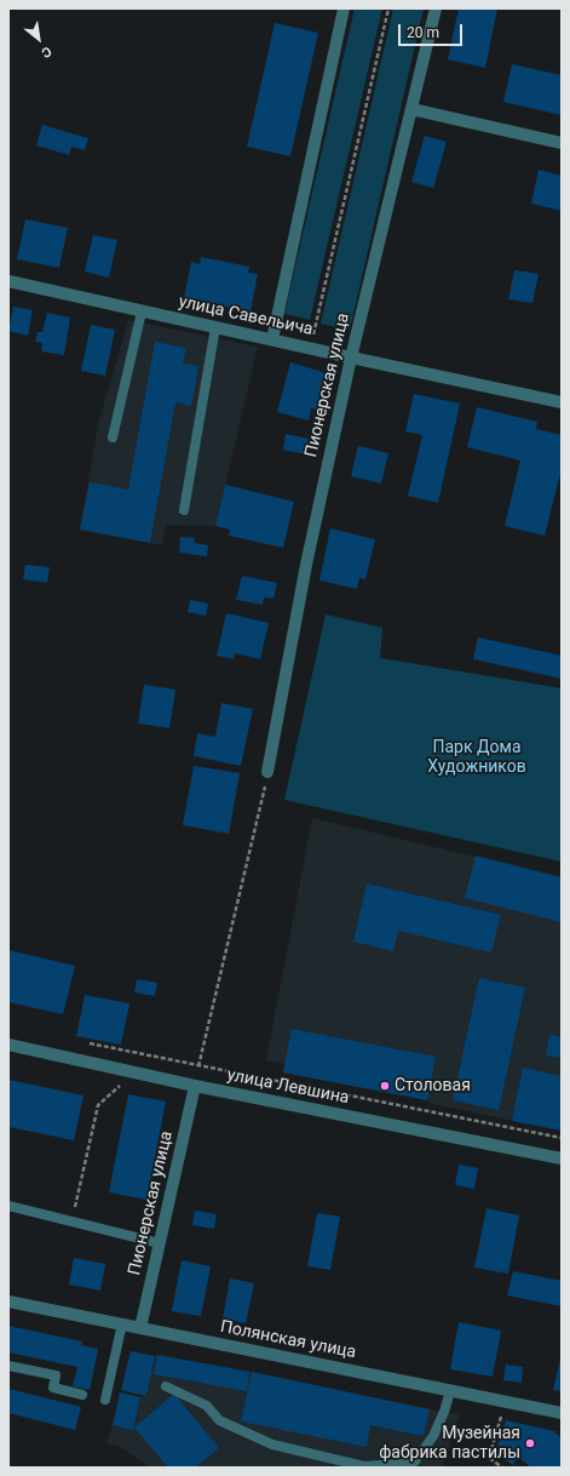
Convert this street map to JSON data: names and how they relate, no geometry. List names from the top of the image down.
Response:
{
  "streets": {
    "street": [
      "улица Савельича",
      "Пионерская улица",
      "улица Левшина",
      "Полянская улица"
    ]
  },
  "crossings": [
    ["улица Савельича", "Пионерская улица"],
    ["Пионерская улица", "улица Левшина"],
    ["Пионерская улица", "Полянская улица"]
  ],
  "parks": ["Парк Дома Художников"],
  "places": ["Столовая", "Музейная фабрика пастилы"],
  "scale_bar": "20 m",
  "north": "bottom right"
}
